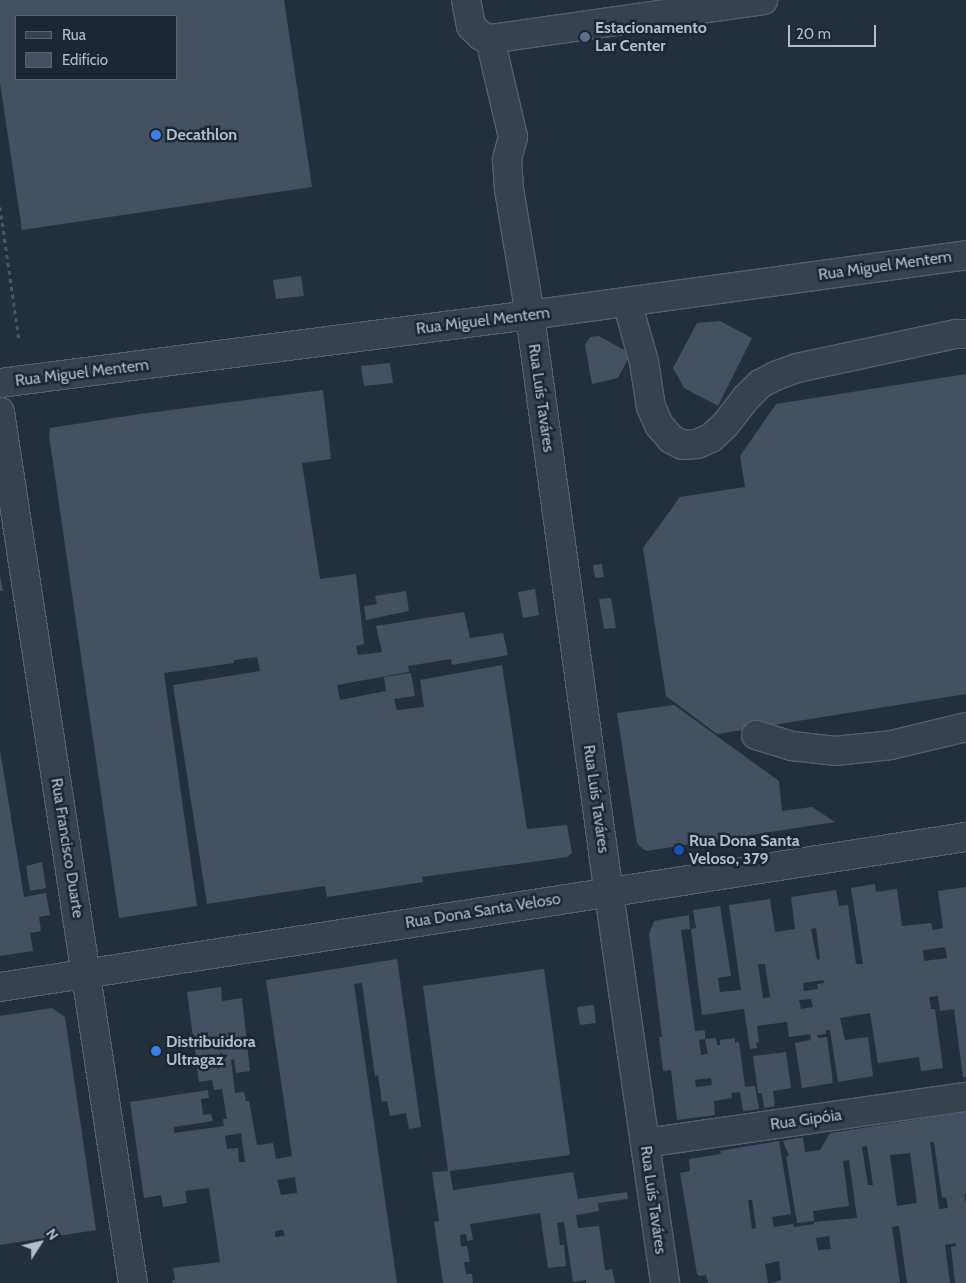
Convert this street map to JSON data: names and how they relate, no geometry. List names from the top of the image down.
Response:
{
  "streets": {
    "street": [
      "Rua Miguel Mentem",
      "Rua Luís Taváres",
      "Rua Francisco Duarte",
      "Rua Dona Santa Veloso",
      "Rua Gipóia"
    ]
  },
  "crossings": [
    ["Rua Miguel Mentem", "Rua Luís Taváres"],
    ["Rua Luís Taváres", "Rua Dona Santa Veloso"],
    ["Rua Luís Taváres", "Rua Gipóia"],
    ["Rua Francisco Duarte", "Rua Dona Santa Veloso"]
  ],
  "places": [
    "Estacionamento Lar Center",
    "Decathlon",
    "Rua Dona Santa Veloso, 379",
    "Distribuidora Ultragaz"
  ],
  "legend": ["Rua", "Edifício"],
  "scale_bar": "20 m",
  "north": "top right"
}
